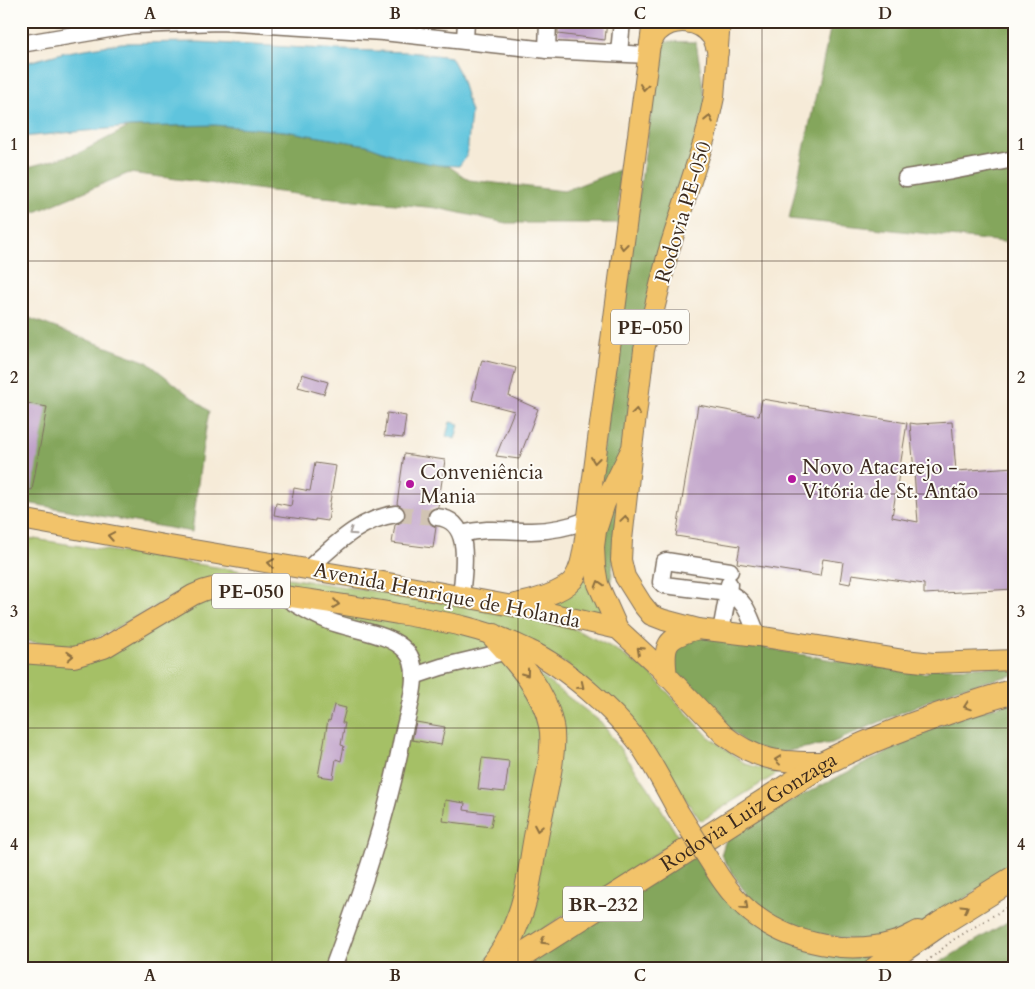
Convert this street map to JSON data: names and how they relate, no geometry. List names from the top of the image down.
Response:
{
  "streets": {
    "highway": ["Rodovia Luiz Gonzaga", "BR-232"],
    "main road": ["Rodovia PE-050", "PE-050", "Avenida Henrique de Holanda"]
  },
  "crossings": [
    ["Rodovia PE-050", "PE-050"],
    ["Rodovia PE-050", "Avenida Henrique de Holanda"],
    ["PE-050", "Avenida Henrique de Holanda"],
    ["PE-050", "Rodovia Luiz Gonzaga"]
  ],
  "one_way": ["Rodovia Luiz Gonzaga"],
  "places": ["Novo Atacarejo - Vitória de St. Antão", "Conveniência Mania"],
  "grid": {
    "columns": [
      "A",
      "B",
      "C",
      "D"
    ],
    "rows": [
      "1",
      "2",
      "3",
      "4"
    ]
  }
}
